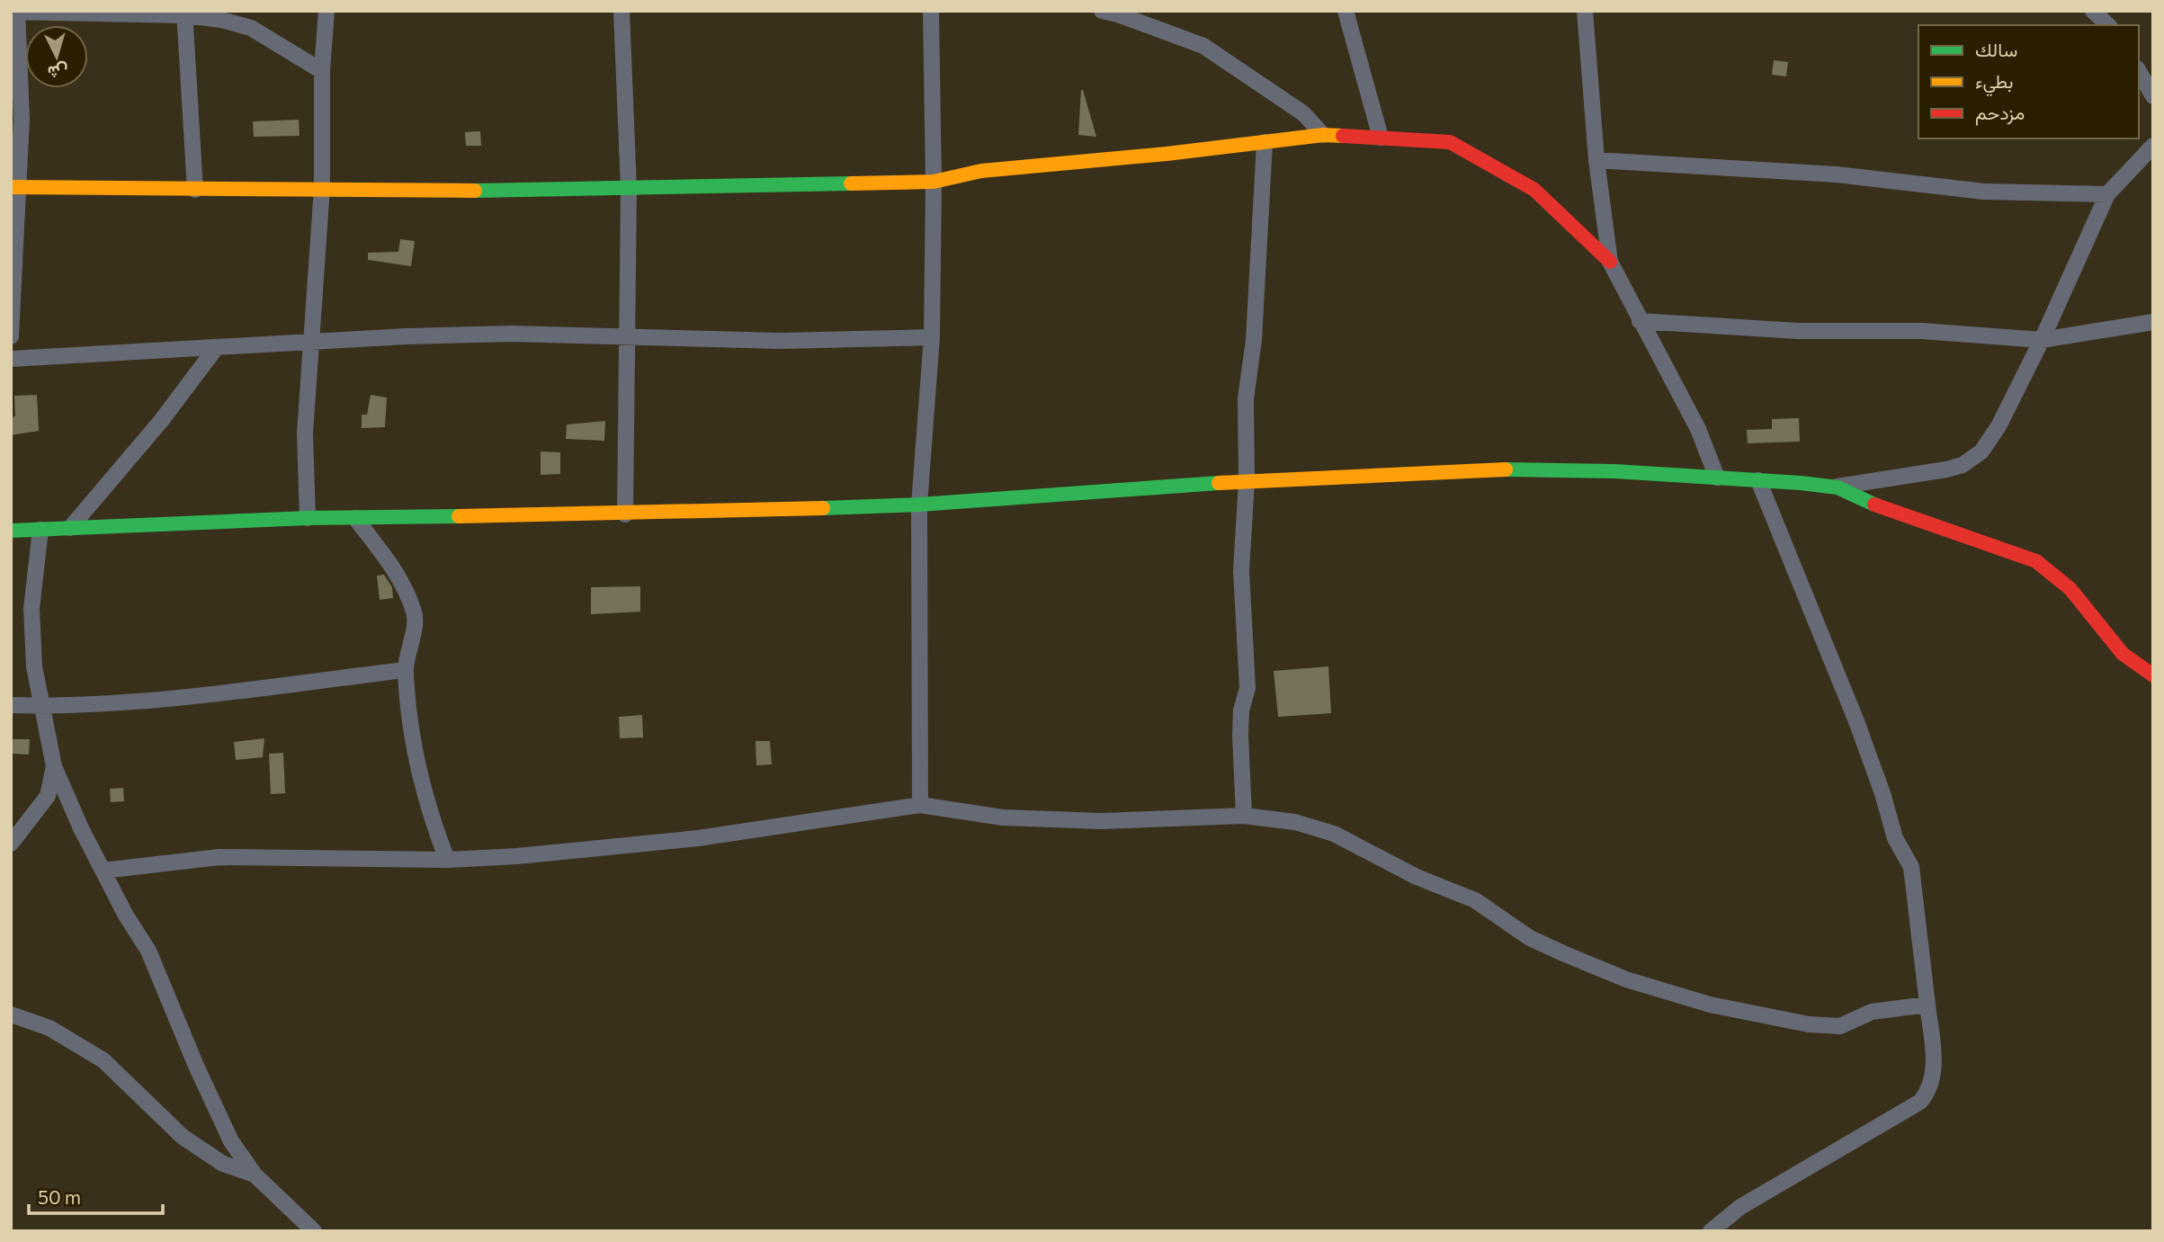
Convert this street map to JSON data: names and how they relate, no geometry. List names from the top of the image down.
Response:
{
  "legend": ["سالك", "بطيء", "مزدحم"],
  "scale_bar": "50 m",
  "north": "bottom"
}
